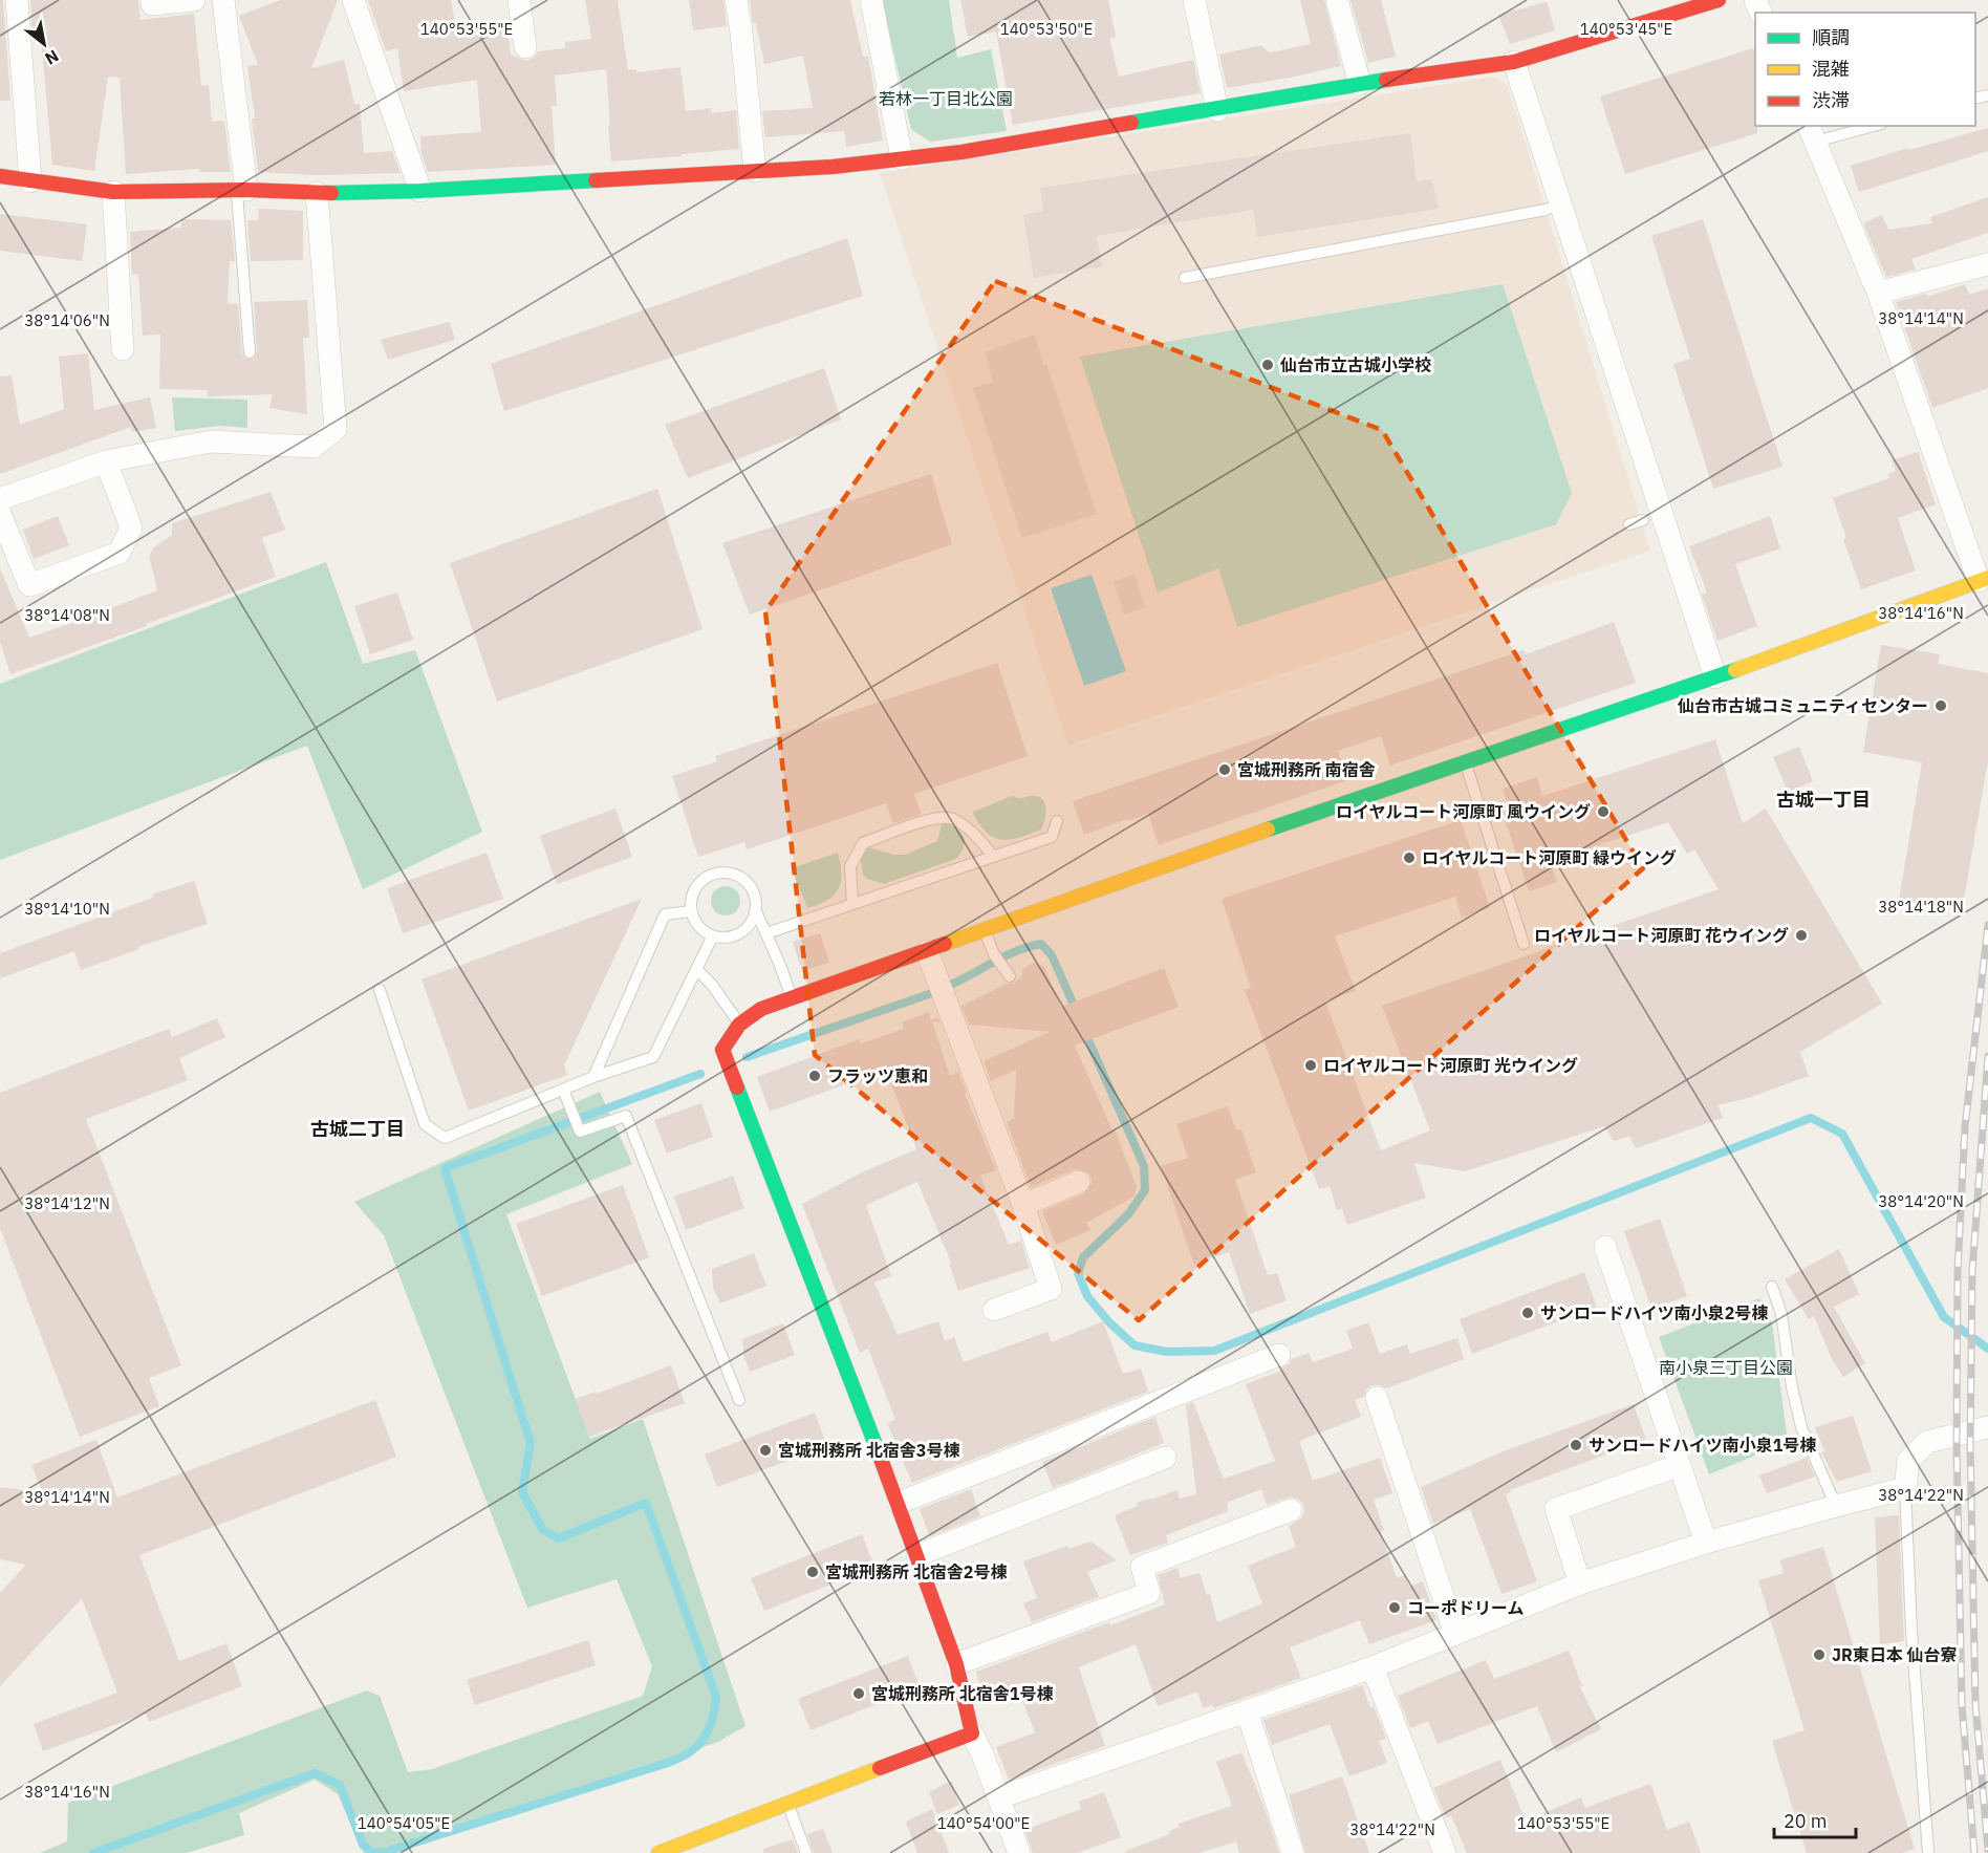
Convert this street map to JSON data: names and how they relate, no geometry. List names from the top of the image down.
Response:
{
  "districts": ["古城一丁目", "古城二丁目"],
  "parks": ["若林一丁目北公園", "南小泉三丁目公園"],
  "places": [
    "仙台市立古城小学校",
    "仙台市古城コミュニティセンター",
    "宮城刑務所 南宿舎",
    "ロイヤルコート河原町 風ウイング",
    "ロイヤルコート河原町 緑ウイング",
    "ロイヤルコート河原町 花ウイング",
    "ロイヤルコート河原町 光ウイング",
    "フラッツ恵和",
    "サンロードハイツ南小泉2号棟",
    "サンロードハイツ南小泉1号棟",
    "宮城刑務所 北宿舎3号棟",
    "宮城刑務所 北宿舎2号棟",
    "コーポドリーム",
    "JR東日本 仙台寮",
    "宮城刑務所 北宿舎1号棟"
  ],
  "legend": ["順調", "混雑", "渋滞"],
  "scale_bar": "20 m",
  "north": "bottom right",
  "coordinates": [
    "140°53'50\"E",
    "140°53'45\"E",
    "140°53'55\"E",
    "38°14'14\"N",
    "38°14'06\"N",
    "38°14'16\"N",
    "38°14'08\"N",
    "38°14'18\"N",
    "38°14'10\"N",
    "38°14'20\"N",
    "38°14'12\"N",
    "38°14'22\"N",
    "140°54'05\"E",
    "140°54'00\"E"
  ]
}
